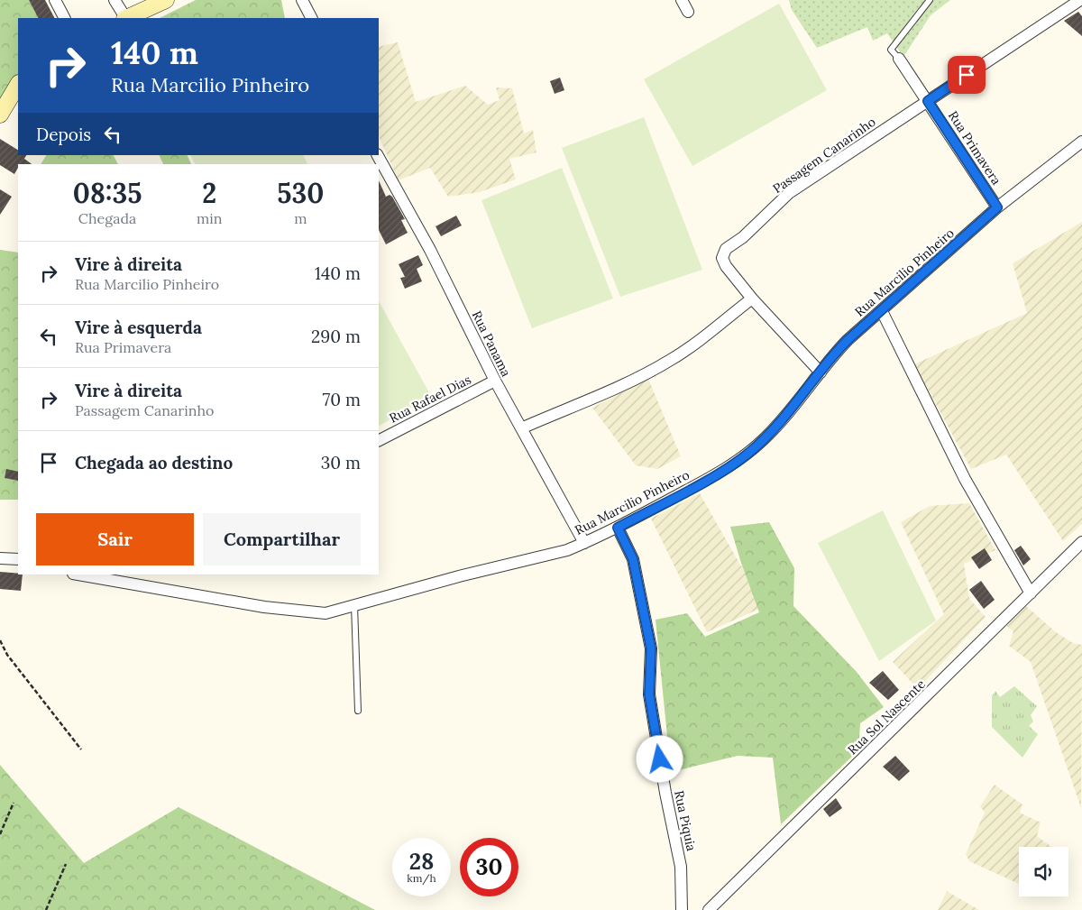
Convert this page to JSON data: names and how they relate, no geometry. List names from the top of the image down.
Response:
{
  "streets": {
    "street": [
      "Rua Primavera",
      "Passagem Canarinho",
      "Rua Marcilio Pinheiro",
      "Rua Panama",
      "Rua Rafael Dias",
      "Rua Sol Nascente",
      "Rua Piquia"
    ]
  },
  "crossings": [
    ["Rua Primavera", "Passagem Canarinho"],
    ["Rua Primavera", "Rua Marcilio Pinheiro"],
    ["Passagem Canarinho", "Rua Marcilio Pinheiro"],
    ["Rua Marcilio Pinheiro", "Rua Panama"],
    ["Rua Marcilio Pinheiro", "Rua Piquia"],
    ["Rua Panama", "Rua Rafael Dias"]
  ],
  "page": {
    "turn": ["140 m", "Rua Marcilio Pinheiro"],
    "then": "Depois",
    "eta": [
      "08:35",
      "Chegada",
      "2",
      "min",
      "530",
      "m"
    ],
    "list": [
      {
        "name": "Vire à direita",
        "note": "Rua Marcilio Pinheiro",
        "value": "140 m"
      },
      {
        "name": "Vire à esquerda",
        "note": "Rua Primavera",
        "value": "290 m"
      },
      {
        "name": "Vire à direita",
        "note": "Passagem Canarinho",
        "value": "70 m"
      },
      {
        "name": "Chegada ao destino",
        "value": "30 m"
      }
    ],
    "buttons": ["Sair", "Compartilhar"],
    "speed": "28 km/h",
    "limit": "30"
  }
}
